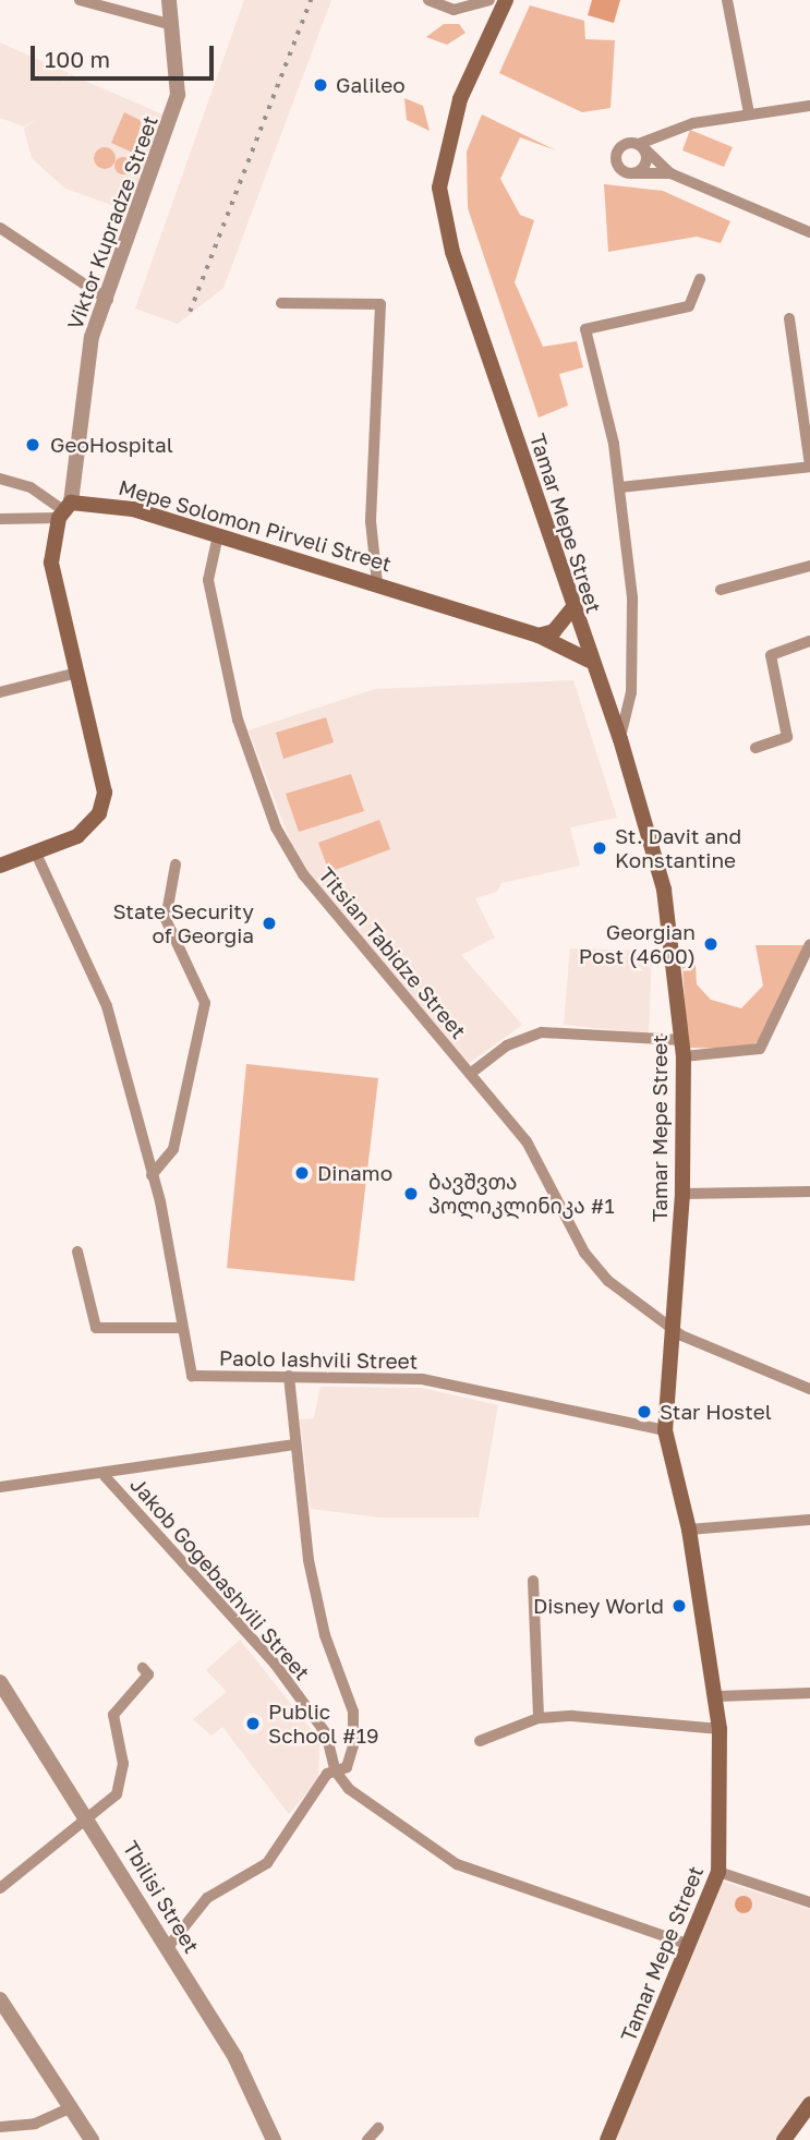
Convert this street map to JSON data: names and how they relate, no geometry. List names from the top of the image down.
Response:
{
  "streets": {
    "main road": ["Tamar Mepe Street", "Mepe Solomon Pirveli Street"],
    "street": [
      "Viktor Kupradze Street",
      "Titsian Tabidze Street",
      "Paolo Iashvili Street",
      "Jakob Gogebashvili Street",
      "Tbilisi Street"
    ]
  },
  "crossings": [
    ["Viktor Kupradze Street", "Mepe Solomon Pirveli Street"],
    ["Tamar Mepe Street", "Mepe Solomon Pirveli Street"],
    ["Tamar Mepe Street", "Titsian Tabidze Street"],
    ["Tamar Mepe Street", "Paolo Iashvili Street"],
    ["Mepe Solomon Pirveli Street", "Titsian Tabidze Street"]
  ],
  "places": [
    "Galileo",
    "GeoHospital",
    "St. Davit and Konstantine",
    "State Security of Georgia",
    "Georgian Post (4600)",
    "Dinamo",
    "ბავშვთა პოლიკლინიკა #1",
    "Star Hostel",
    "Disney World",
    "Public School #19"
  ],
  "scale_bar": "100 m"
}
